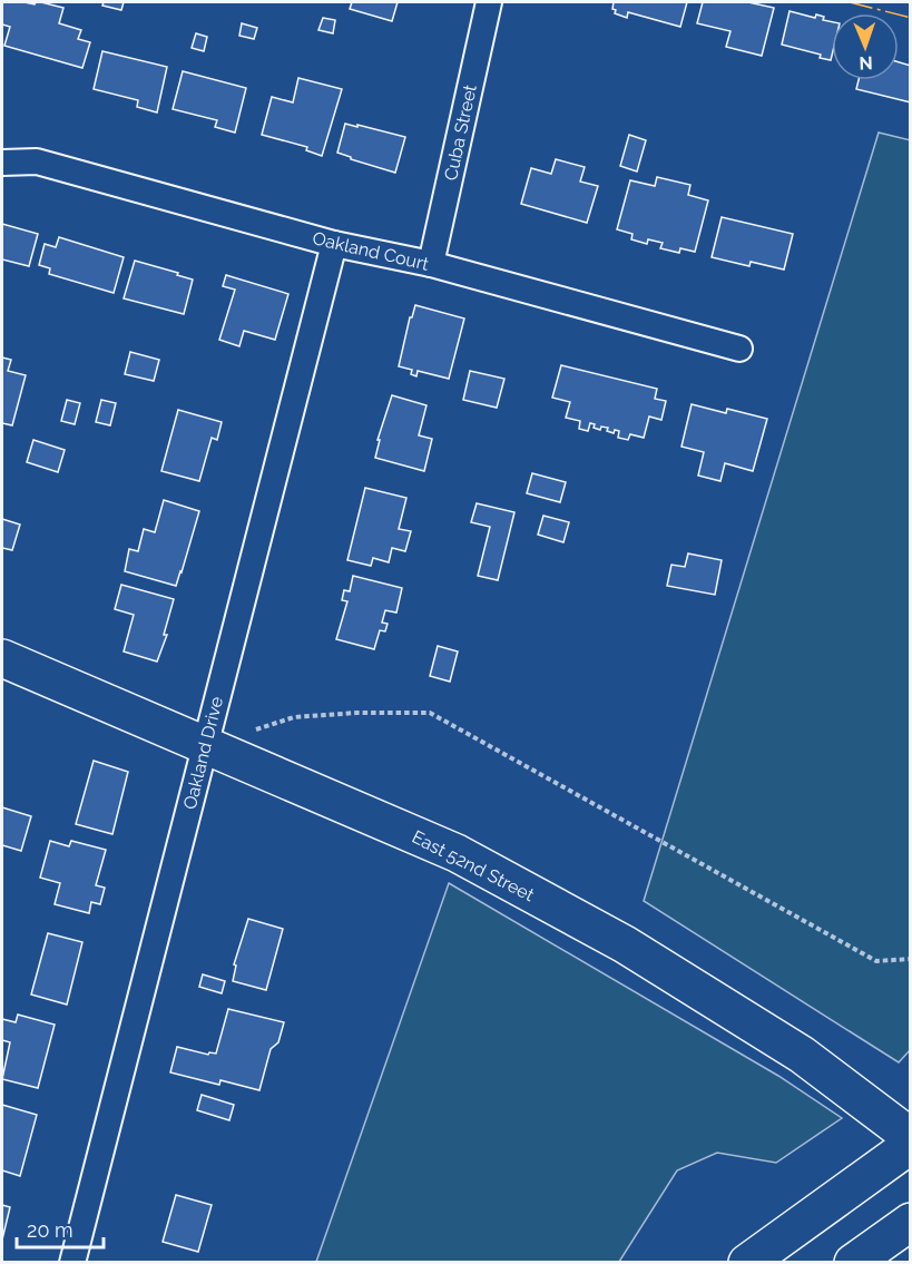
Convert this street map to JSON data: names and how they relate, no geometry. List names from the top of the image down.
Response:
{
  "streets": {
    "main road": ["East 52nd Street"],
    "street": ["Cuba Street", "Oakland Court", "Oakland Drive"]
  },
  "crossings": [
    ["Cuba Street", "Oakland Court"],
    ["Oakland Court", "Oakland Drive"],
    ["Oakland Drive", "East 52nd Street"]
  ],
  "scale_bar": "20 m",
  "north": "bottom"
}
